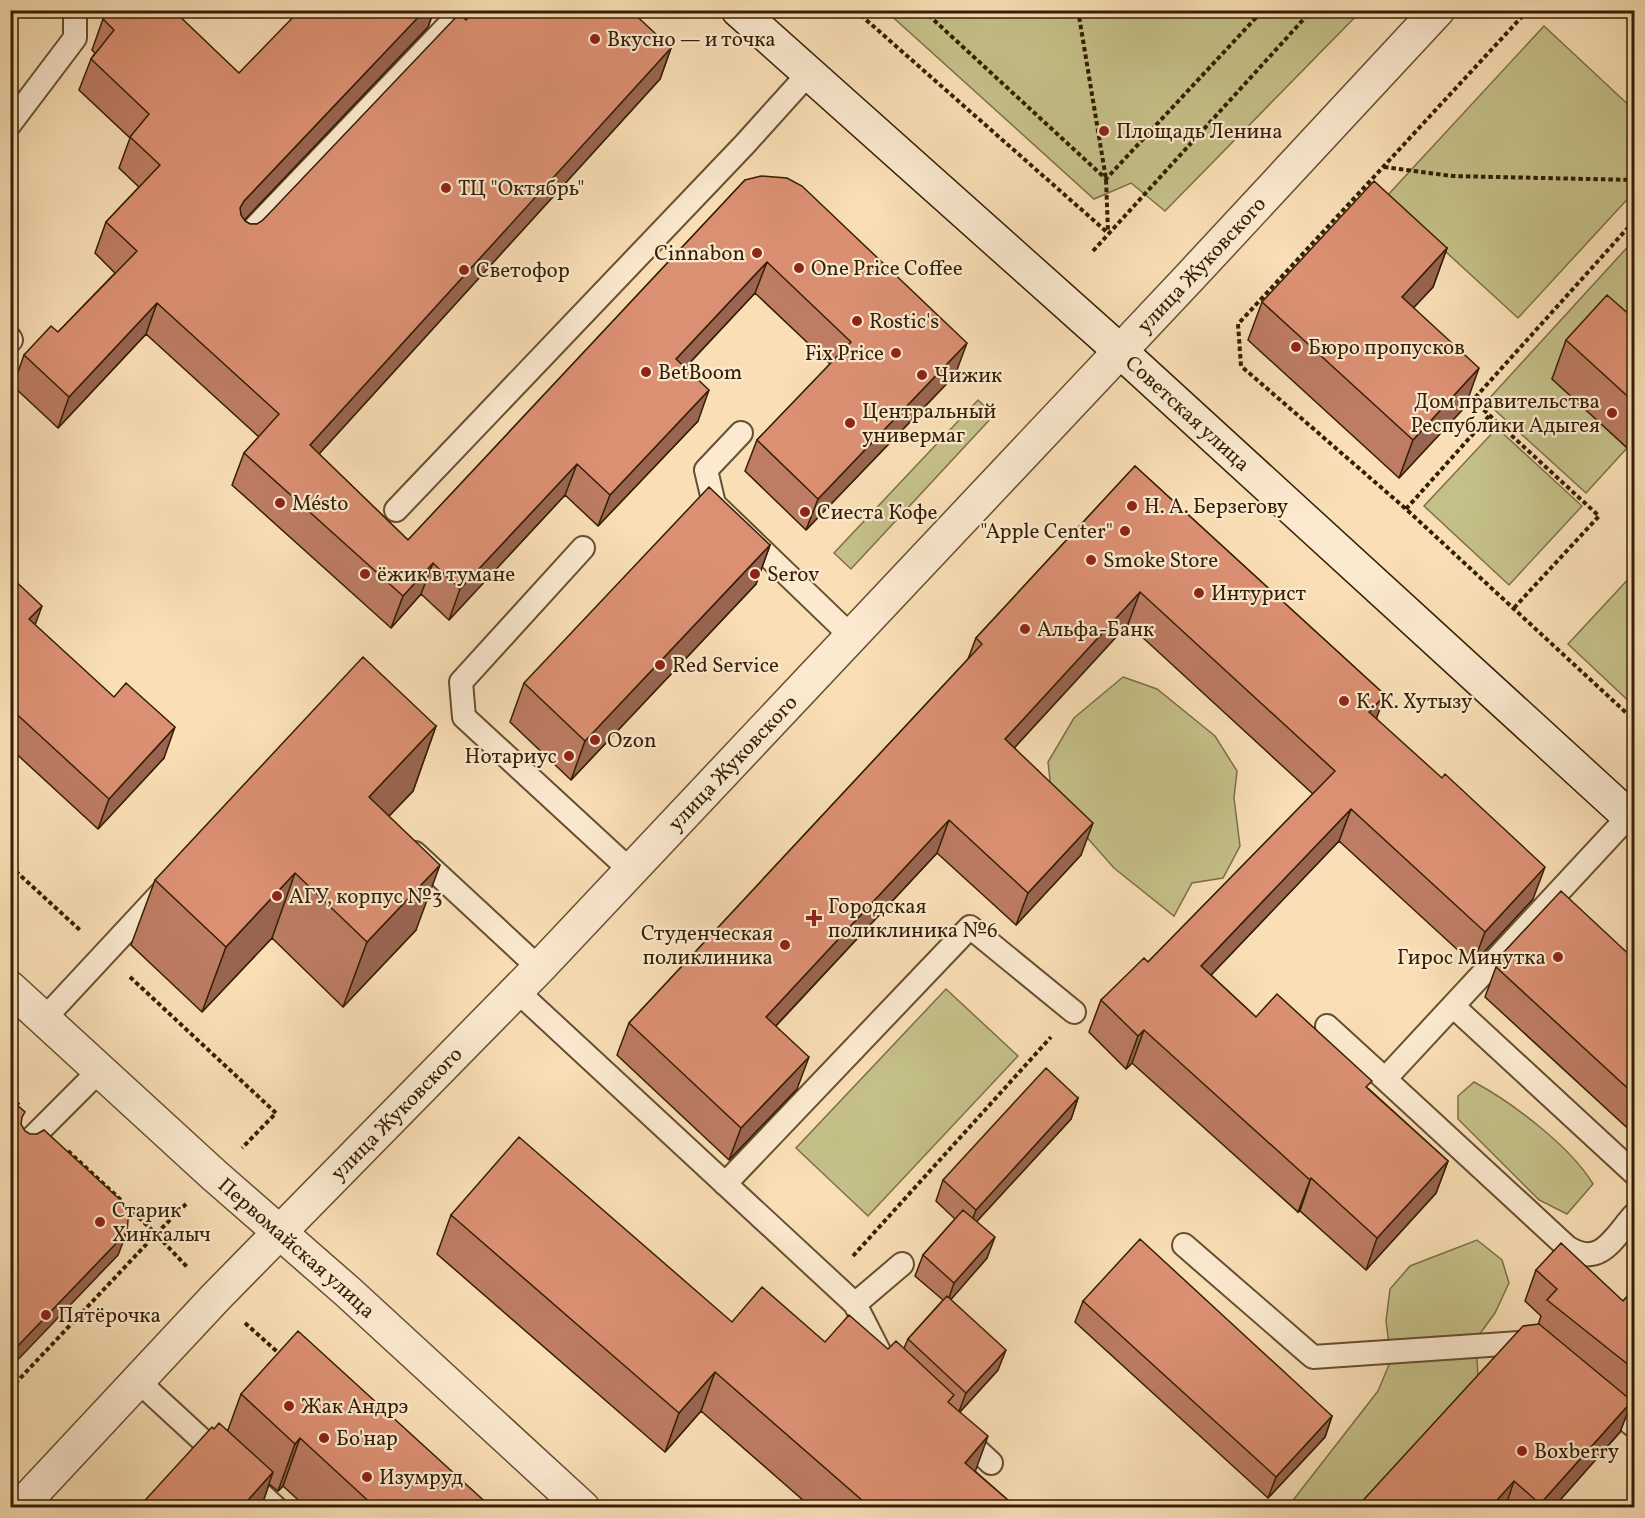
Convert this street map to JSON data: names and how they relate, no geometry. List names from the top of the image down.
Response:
{
  "streets": {
    "street": ["улица Жуковского", "Советская улица", "Первомайская улица"]
  },
  "crossings": [
    ["улица Жуковского", "Советская улица"],
    ["улица Жуковского", "Первомайская улица"]
  ],
  "places": {
    "other": [
      "Вкусно — и точка",
      "Площадь Ленина",
      "ТЦ \"Октябрь\"",
      "Cinnabon",
      "One Price Coffee",
      "Светофор",
      "Rostic's",
      "Бюро пропусков",
      "Fix Price",
      "BetBoom",
      "Чижик",
      "Дом правительства Республики Адыгея",
      "Центральный универмаг",
      "Mésto",
      "Н. А. Берзегову",
      "Сиеста Кофе",
      "\"Apple Center\"",
      "Smoke Store",
      "ёжик в тумане",
      "Serov",
      "Интурист",
      "Альфа-Банк",
      "Red Service",
      "К. К. Хутызу",
      "Ozon",
      "Нотариус",
      "АГУ, корпус №3",
      "Студенческая поликлиника",
      "Гирос Минутка",
      "Старик Хинкалыч",
      "Пятёрочка",
      "Жак Андрэ",
      "Бо'нар",
      "Boxberry",
      "Изумруд"
    ],
    "health": ["Городская поликлиника №6"]
  }
}
